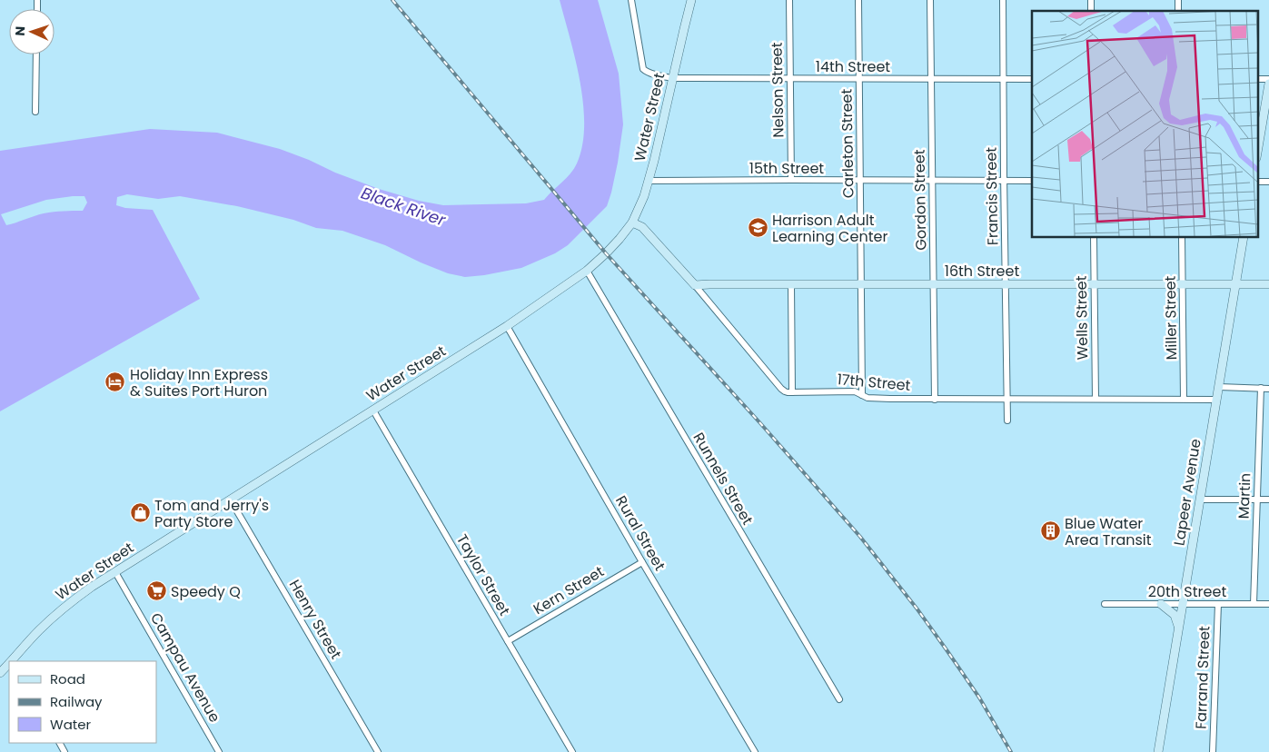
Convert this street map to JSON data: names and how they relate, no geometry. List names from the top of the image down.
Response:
{
  "streets": {
    "street": [
      "14th Street",
      "Nelson Street",
      "Water Street",
      "Carleton Street",
      "15th Street",
      "Francis Street",
      "Gordon Street",
      "16th Street",
      "Wells Street",
      "Miller Street",
      "17th Street",
      "Runnels Street",
      "Lapeer Avenue",
      "Martin",
      "Rural Street",
      "Taylor Street",
      "Kern Street",
      "20th Street",
      "Henry Street",
      "Campau Avenue",
      "Farrand Street"
    ]
  },
  "crossings": [
    ["14th Street", "Nelson Street"],
    ["14th Street", "Water Street"],
    ["14th Street", "Carleton Street"],
    ["14th Street", "Francis Street"],
    ["14th Street", "Gordon Street"],
    ["Nelson Street", "15th Street"],
    ["Water Street", "15th Street"],
    ["Water Street", "Runnels Street"],
    ["Water Street", "Rural Street"],
    ["Water Street", "Taylor Street"],
    ["Water Street", "Henry Street"],
    ["Water Street", "Campau Avenue"],
    ["Carleton Street", "15th Street"],
    ["Carleton Street", "16th Street"],
    ["Carleton Street", "17th Street"],
    ["15th Street", "Francis Street"],
    ["15th Street", "Gordon Street"],
    ["Francis Street", "16th Street"],
    ["Francis Street", "17th Street"],
    ["Gordon Street", "16th Street"],
    ["Gordon Street", "17th Street"],
    ["16th Street", "Wells Street"],
    ["16th Street", "Miller Street"],
    ["16th Street", "Lapeer Avenue"],
    ["Wells Street", "17th Street"],
    ["Miller Street", "17th Street"],
    ["17th Street", "Lapeer Avenue"],
    ["Lapeer Avenue", "20th Street"],
    ["Martin", "20th Street"],
    ["Rural Street", "Kern Street"],
    ["Taylor Street", "Kern Street"],
    ["20th Street", "Farrand Street"]
  ],
  "water": ["Black River"],
  "places": {
    "school or university": ["Harrison Adult Learning Center"],
    "hotel": ["Holiday Inn Express & Suites Port Huron"],
    "shop": ["Tom and Jerry's Party Store"],
    "building": ["Blue Water Area Transit"],
    "supermarket": ["Speedy Q"]
  },
  "legend": ["Road", "Railway", "Water"],
  "north": "left"
}
